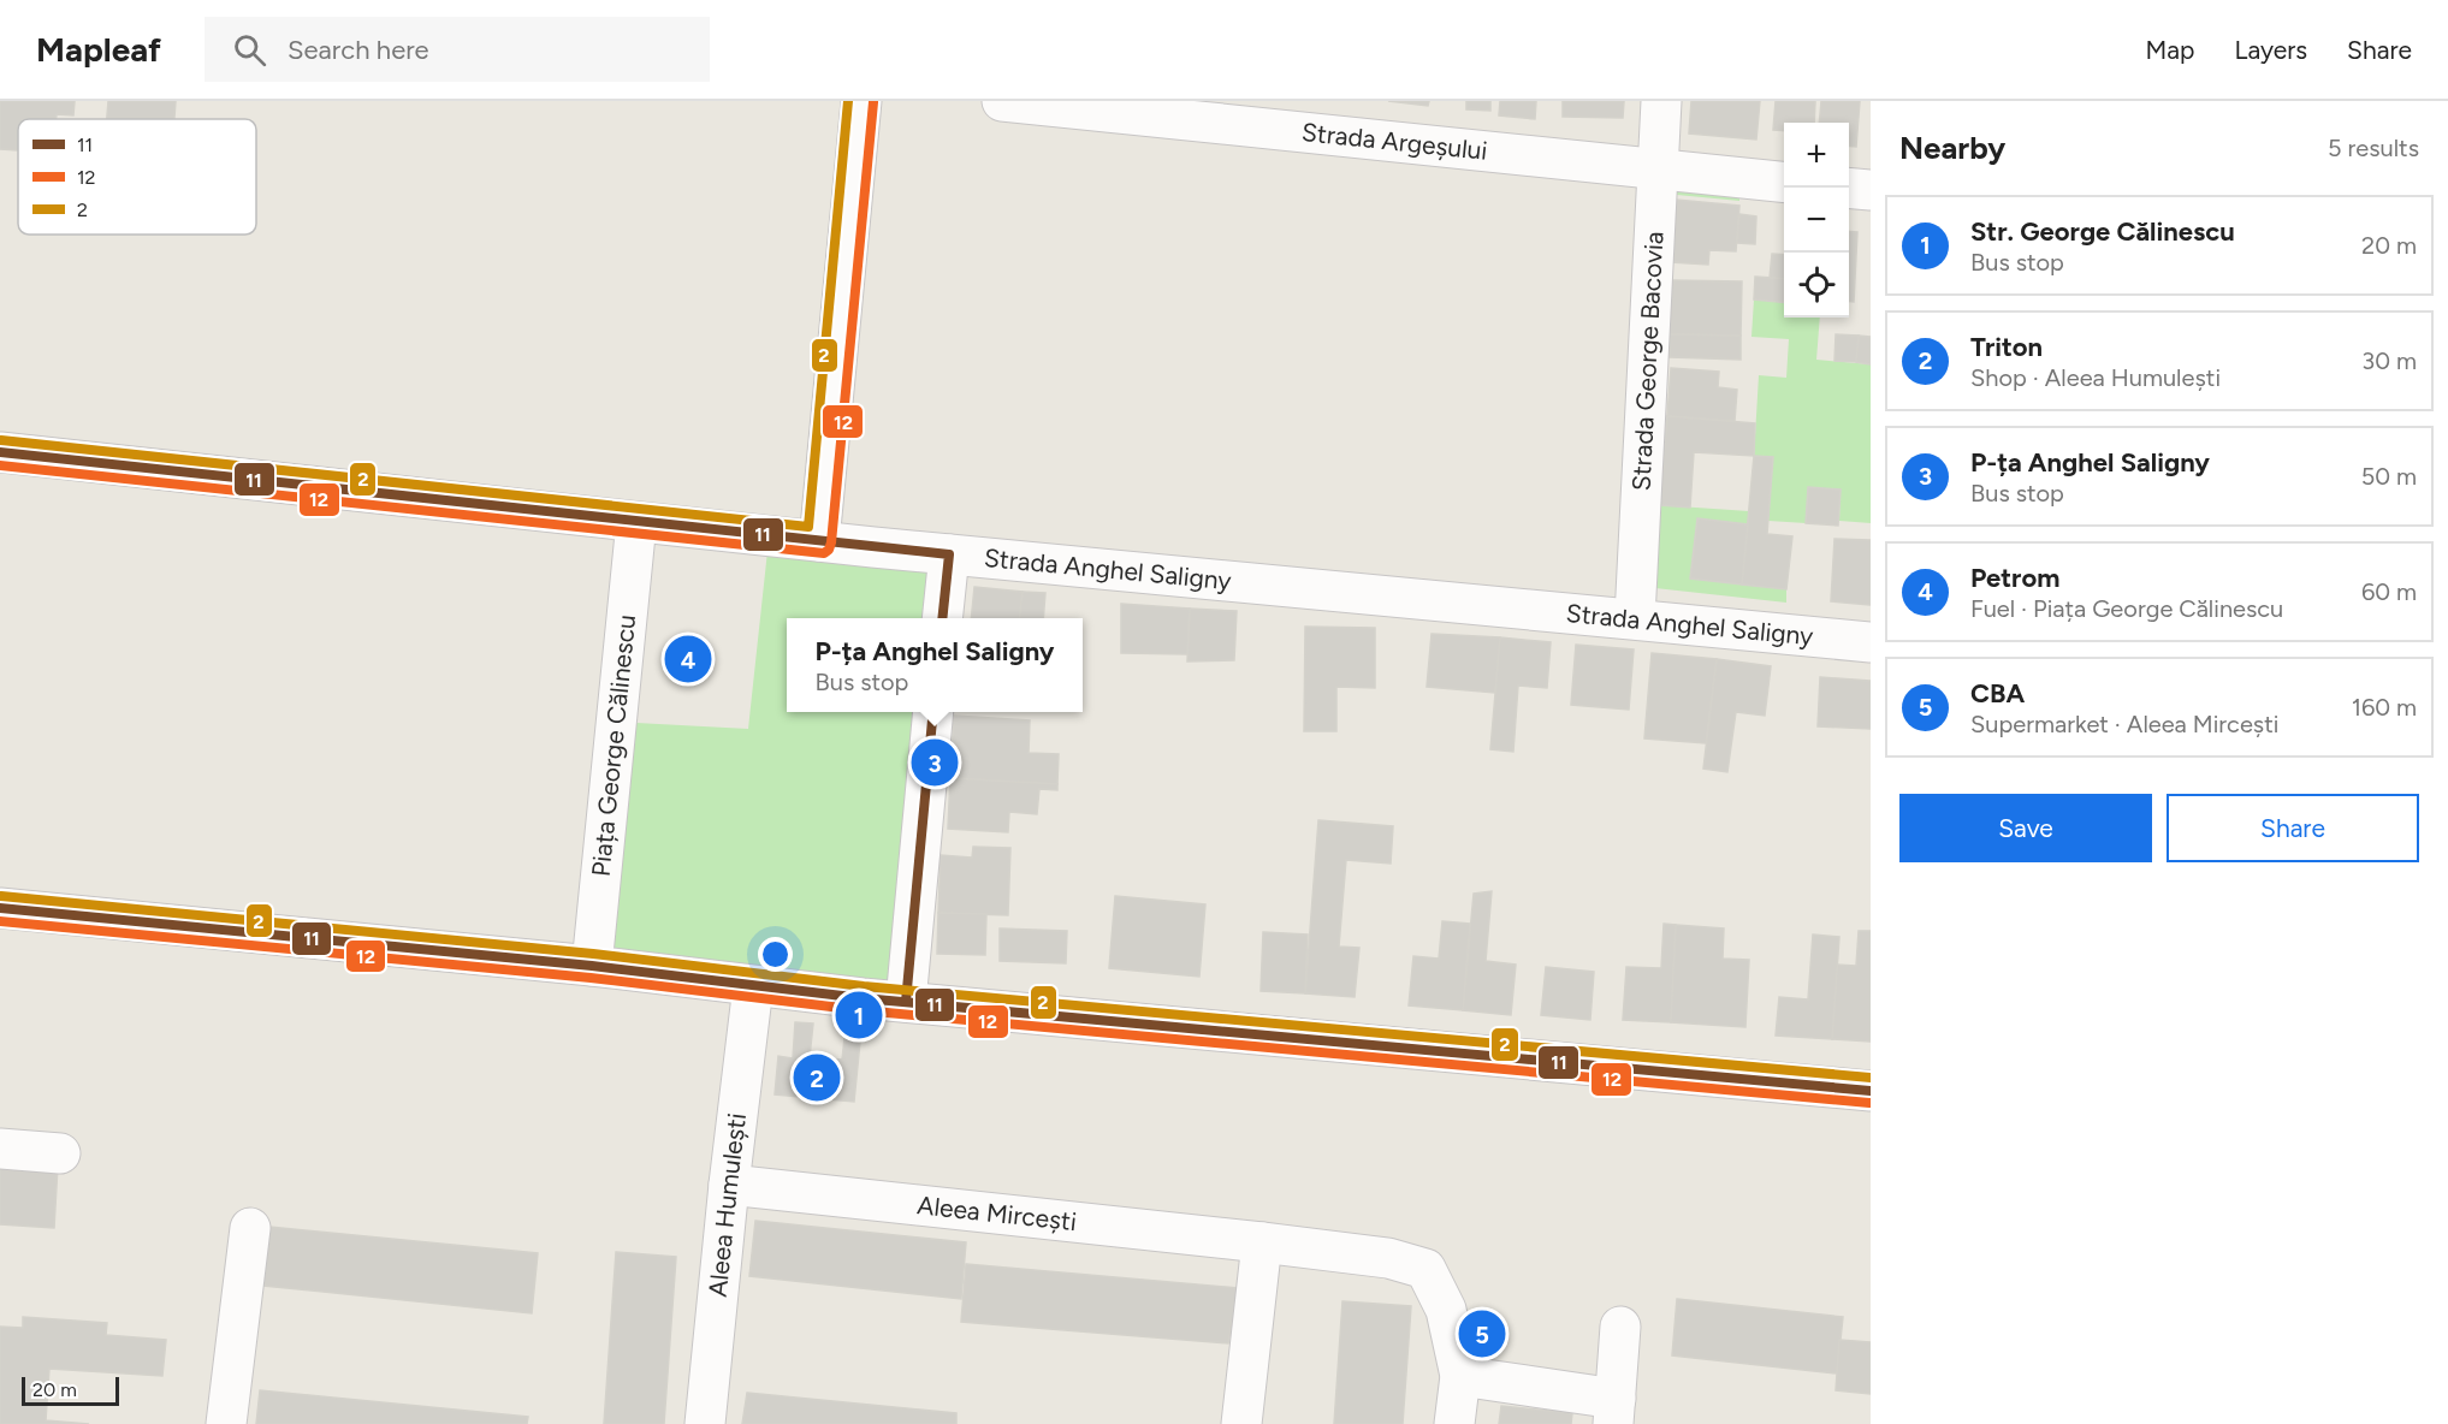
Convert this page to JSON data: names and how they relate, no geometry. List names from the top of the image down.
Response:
{
  "streets": {
    "street": [
      "Strada Argeșului",
      "Strada George Bacovia",
      "Strada Anghel Saligny",
      "Piața George Călinescu",
      "Aleea Humulești",
      "Aleea Mircești"
    ]
  },
  "crossings": [
    ["Strada Argeșului", "Strada George Bacovia"],
    ["Strada George Bacovia", "Strada Anghel Saligny"],
    ["Strada Anghel Saligny", "Piața George Călinescu"],
    ["Aleea Humulești", "Aleea Mircești"]
  ],
  "lines": ["transit line 2", "transit line 12", "transit line 11"],
  "legend": ["11", "12", "2"],
  "scale_bar": "20 m",
  "page": {
    "header": "Mapleaf",
    "search": "Search here",
    "nav": ["Map", "Layers", "Share"],
    "heading": ["Nearby", "5 results"],
    "map_buttons": ["+", "−"],
    "list": [
      {
        "mark": "1",
        "name": "Str. George Călinescu",
        "note": "Bus stop",
        "value": "20 m"
      },
      {
        "mark": "2",
        "name": "Triton",
        "note": "Shop · Aleea Humulești",
        "value": "30 m"
      },
      {
        "mark": "3",
        "name": "P-ța Anghel Saligny",
        "note": "Bus stop",
        "value": "50 m"
      },
      {
        "mark": "4",
        "name": "Petrom",
        "note": "Fuel · Piața George Călinescu",
        "value": "60 m"
      },
      {
        "mark": "5",
        "name": "CBA",
        "note": "Supermarket · Aleea Mircești",
        "value": "160 m"
      }
    ],
    "popup": ["P-ța Anghel Saligny", "Bus stop"],
    "pins": [
      "4",
      "3",
      "1",
      "2",
      "5"
    ],
    "buttons": ["Save", "Share"],
    "scale": "20 m"
  }
}
